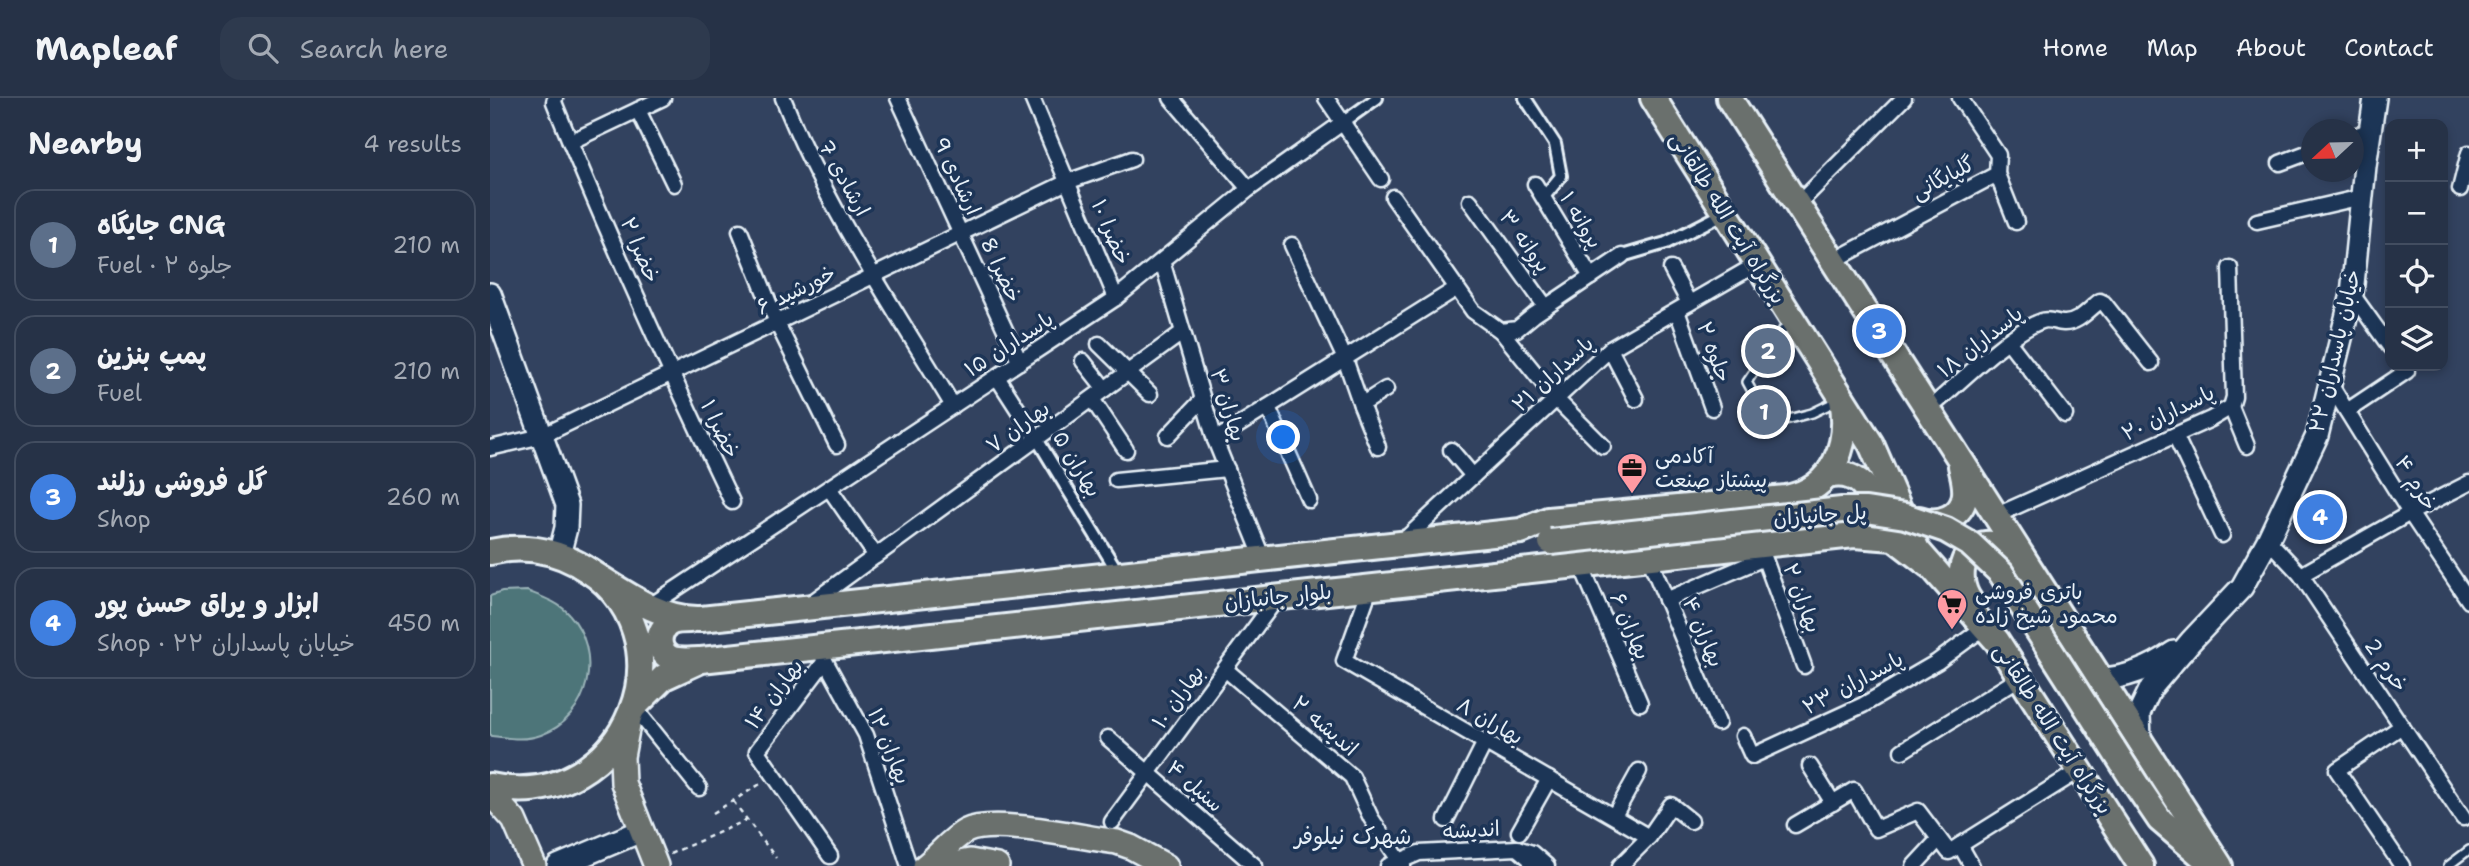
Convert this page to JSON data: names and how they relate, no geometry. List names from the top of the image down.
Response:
{
  "streets": {
    "highway": ["بزرگراه آیت الله طالقانی", "پل جانبازان", "بلوار جانبازان"],
    "main road": ["خیابان پاسداران ۲۲"],
    "street": [
      "ارشادی 9",
      "ارشادی 7",
      "گلپایگانی",
      "پروانه ۱",
      "خضرا ۱۰",
      "پروانه ۳",
      "خضرا ۲",
      "خضرا 8",
      "خورشید ۶",
      "پاسداران ۱۸",
      "پاسداران ۱۵",
      "جلوه ۲",
      "پاسداران ۲۱",
      "بهاران ۳",
      "پاسداران ۲۰",
      "بهاران ۷",
      "خضرا ۱",
      "بهاران ۵",
      "خرم ۴",
      "بهاران ۲",
      "بهاران ۶",
      "بهاران ۴",
      "خرم 2",
      "پاسداران ۲۳",
      "بهاران ۱۴",
      "بهاران ۱۰",
      "بهاران ۸",
      "اندیشه ۲",
      "بهاران ۱۲",
      "سنبل ۴",
      "اندیشه"
    ]
  },
  "crossings": [
    ["ارشادی 9", "خضرا 8"],
    ["ارشادی 9", "خورشید ۶"],
    ["ارشادی 7", "خورشید ۶"],
    ["ارشادی 7", "پاسداران ۱۵"],
    ["بزرگراه آیت الله طالقانی", "پاسداران ۲۱"],
    ["بزرگراه آیت الله طالقانی", "بلوار جانبازان"],
    ["بزرگراه آیت الله طالقانی", "پاسداران ۲۳"],
    ["خضرا ۱۰", "خورشید ۶"],
    ["خضرا ۱۰", "پاسداران ۱۵"],
    ["خضرا ۲", "خورشید ۶"],
    ["خضرا ۲", "خضرا ۱"],
    ["خضرا 8", "خورشید ۶"],
    ["خضرا 8", "پاسداران ۱۵"],
    ["خورشید ۶", "خضرا ۱"],
    ["پاسداران ۱۵", "بهاران ۳"],
    ["پاسداران ۱۵", "بهاران ۵"],
    ["پاسداران ۱۵", "بلوار جانبازان"],
    ["خیابان پاسداران ۲۲", "خرم ۴"],
    ["خیابان پاسداران ۲۲", "خرم 2"],
    ["جلوه ۲", "پاسداران ۲۱"],
    ["پاسداران ۲۱", "بلوار جانبازان"],
    ["بهاران ۳", "بهاران ۷"],
    ["بهاران ۳", "بلوار جانبازان"],
    ["بهاران ۷", "بهاران ۵"],
    ["بهاران ۷", "بلوار جانبازان"],
    ["بهاران ۵", "بلوار جانبازان"],
    ["پل جانبازان", "بلوار جانبازان"],
    ["بلوار جانبازان", "بهاران ۲"],
    ["بلوار جانبازان", "بهاران ۶"],
    ["بلوار جانبازان", "بهاران ۴"],
    ["بلوار جانبازان", "بهاران ۱۴"],
    ["بلوار جانبازان", "بهاران ۱۰"],
    ["بلوار جانبازان", "بهاران ۸"],
    ["بلوار جانبازان", "بهاران ۱۲"],
    ["بهاران ۱۴", "بهاران ۱۲"],
    ["بهاران ۱۰", "اندیشه ۲"],
    ["بهاران ۱۰", "سنبل ۴"],
    ["اندیشه ۲", "اندیشه"]
  ],
  "districts": ["شهرک نیلوفر"],
  "places": {
    "office": ["آکادمی پیشتاز صنعت"],
    "supermarket": ["باتری فروشی محمود شیخ زاده"]
  },
  "north": "left",
  "page": {
    "header": "Mapleaf",
    "search": "Search here",
    "nav": [
      "Home",
      "Map",
      "About",
      "Contact"
    ],
    "heading": ["Nearby", "4 results"],
    "map_buttons": ["+", "−"],
    "list": [
      {
        "mark": "1",
        "name": "جایگاه CNG",
        "note": "Fuel · جلوه ۲",
        "value": "210 m"
      },
      {
        "mark": "2",
        "name": "پمپ بنزین",
        "note": "Fuel",
        "value": "210 m"
      },
      {
        "mark": "3",
        "name": "گل فروشی رزلند",
        "note": "Shop",
        "value": "260 m"
      },
      {
        "mark": "4",
        "name": "ابزار و یراق حسن پور",
        "note": "Shop · خیابان پاسداران ۲۲",
        "value": "450 m"
      }
    ],
    "pins": [
      "3",
      "2",
      "1",
      "4"
    ]
  }
}
